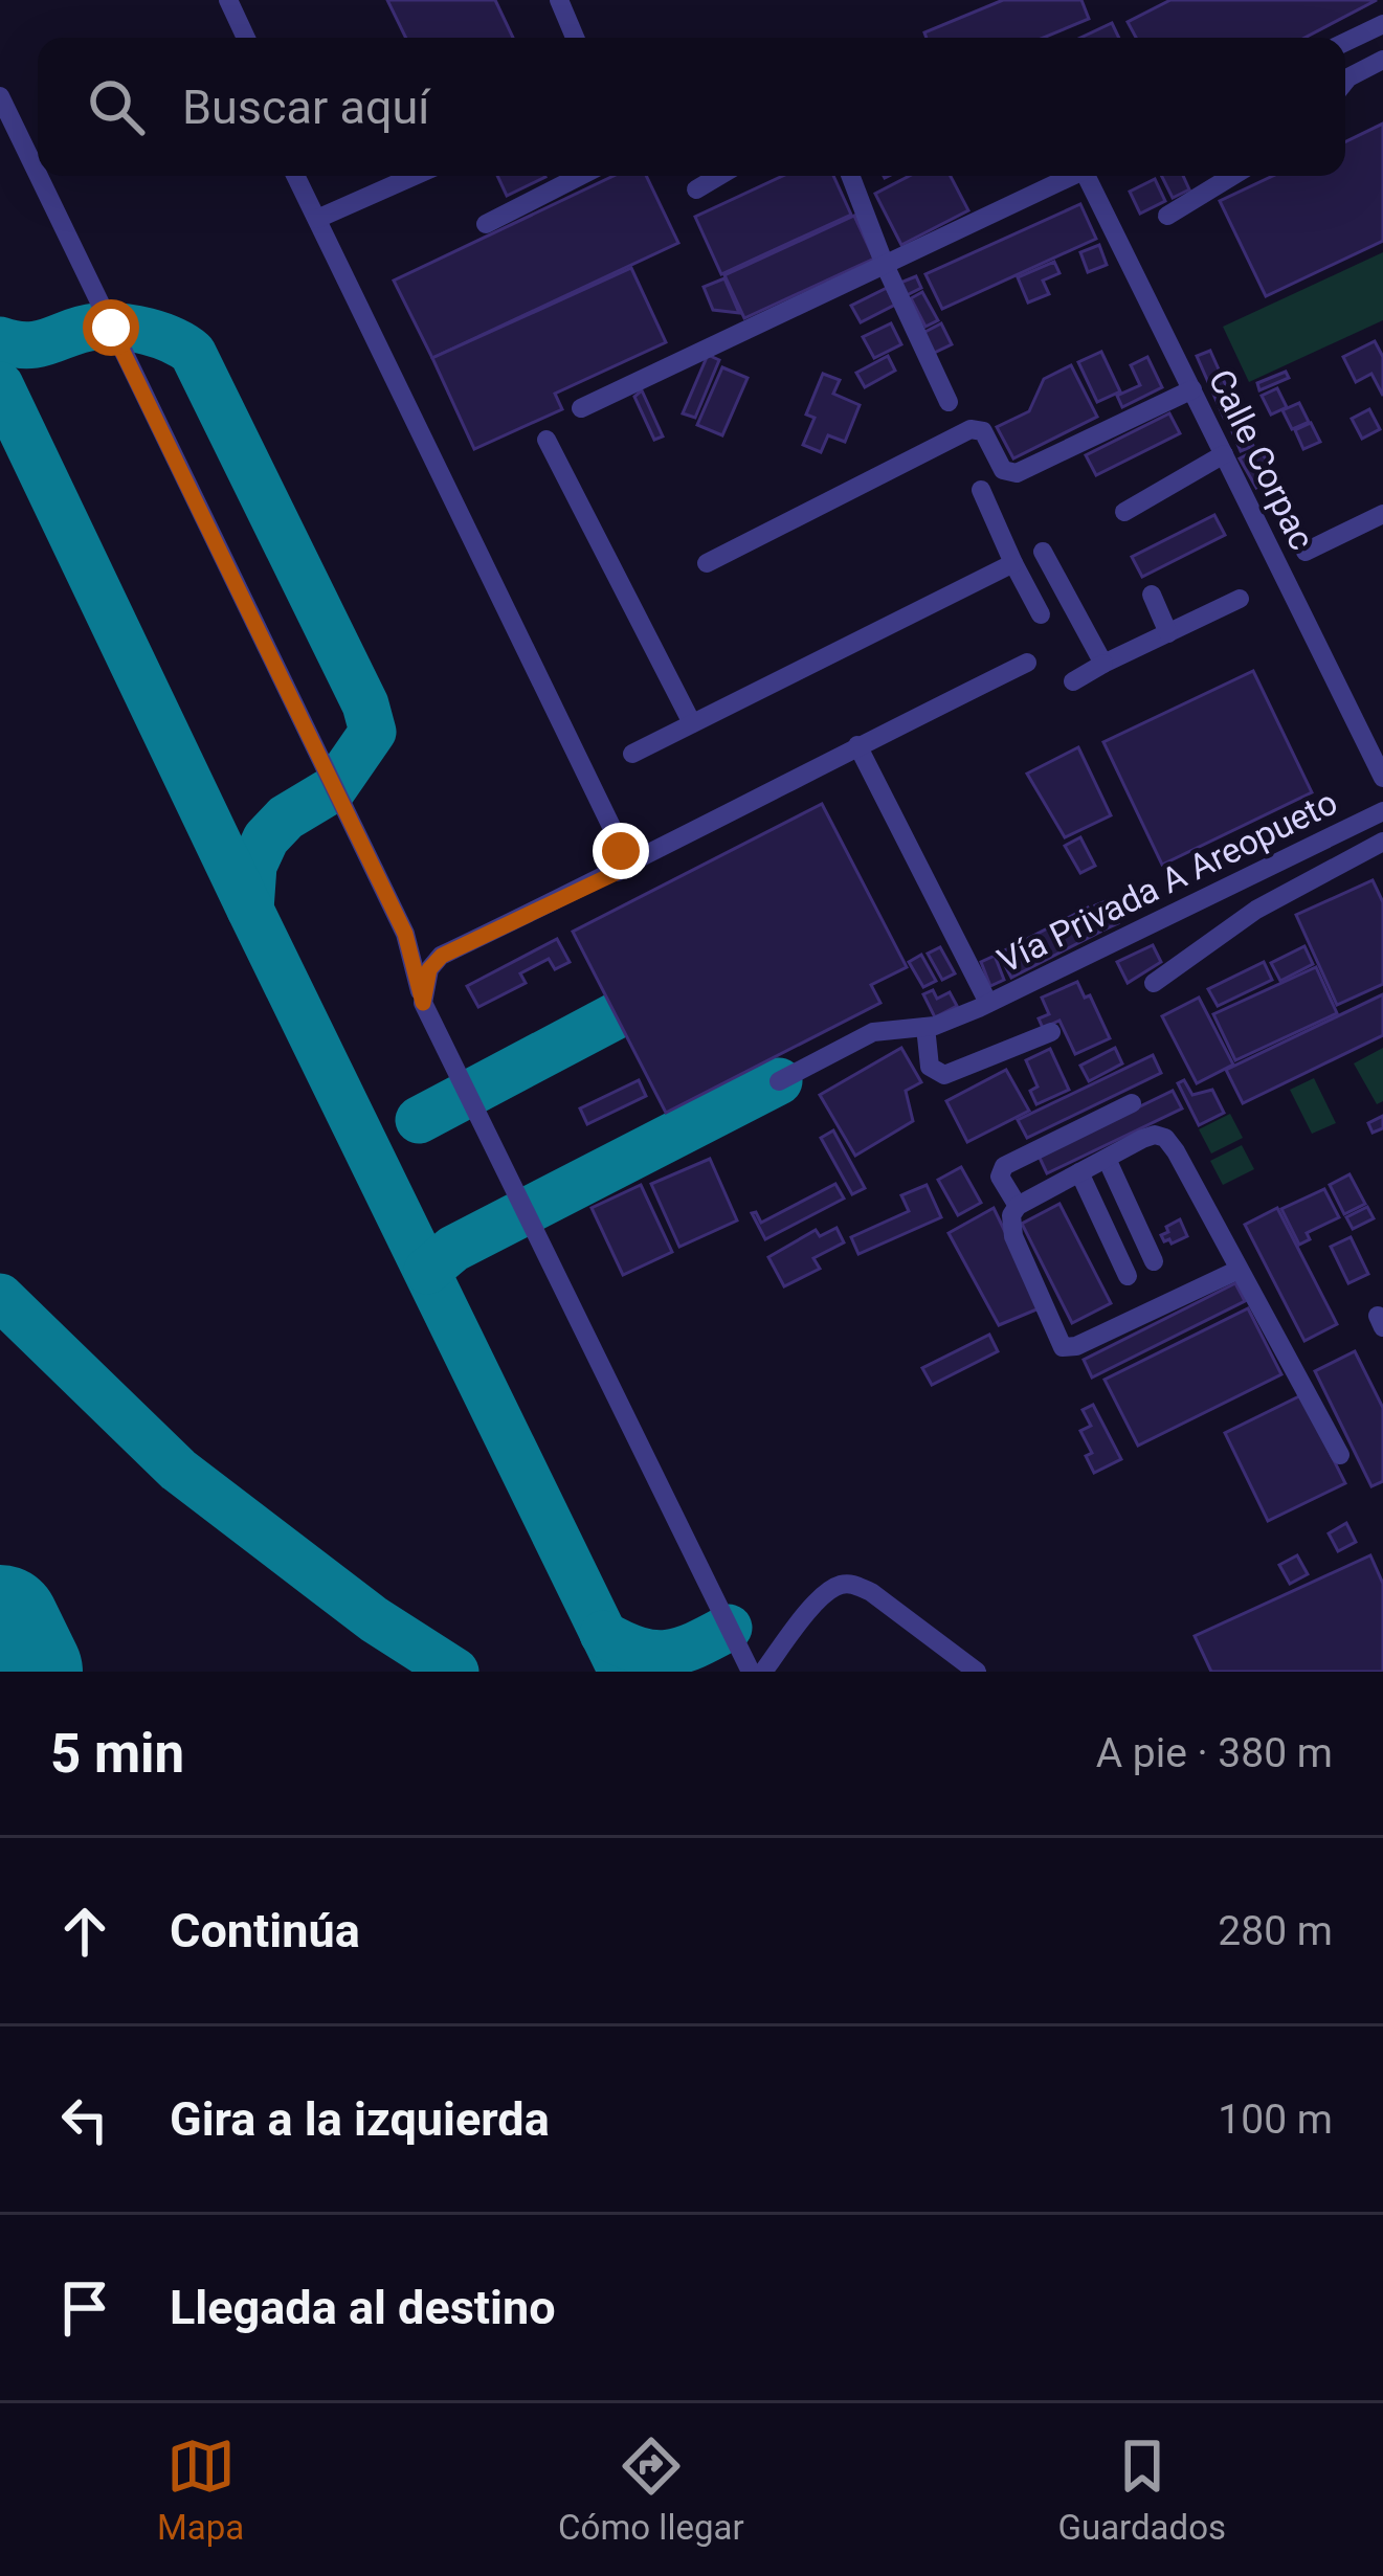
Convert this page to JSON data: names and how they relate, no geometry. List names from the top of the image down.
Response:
{
  "streets": {
    "lane": ["Calle Corpac", "Vía Privada A Areopueto"]
  },
  "page": {
    "search": "Buscar aquí",
    "heading": ["5 min", "A pie · 380 m"],
    "list": [
      ["Continúa", "280 m"],
      ["Gira a la izquierda", "100 m"],
      "Llegada al destino"
    ],
    "nav": ["Mapa", "Cómo llegar", "Guardados"]
  }
}
